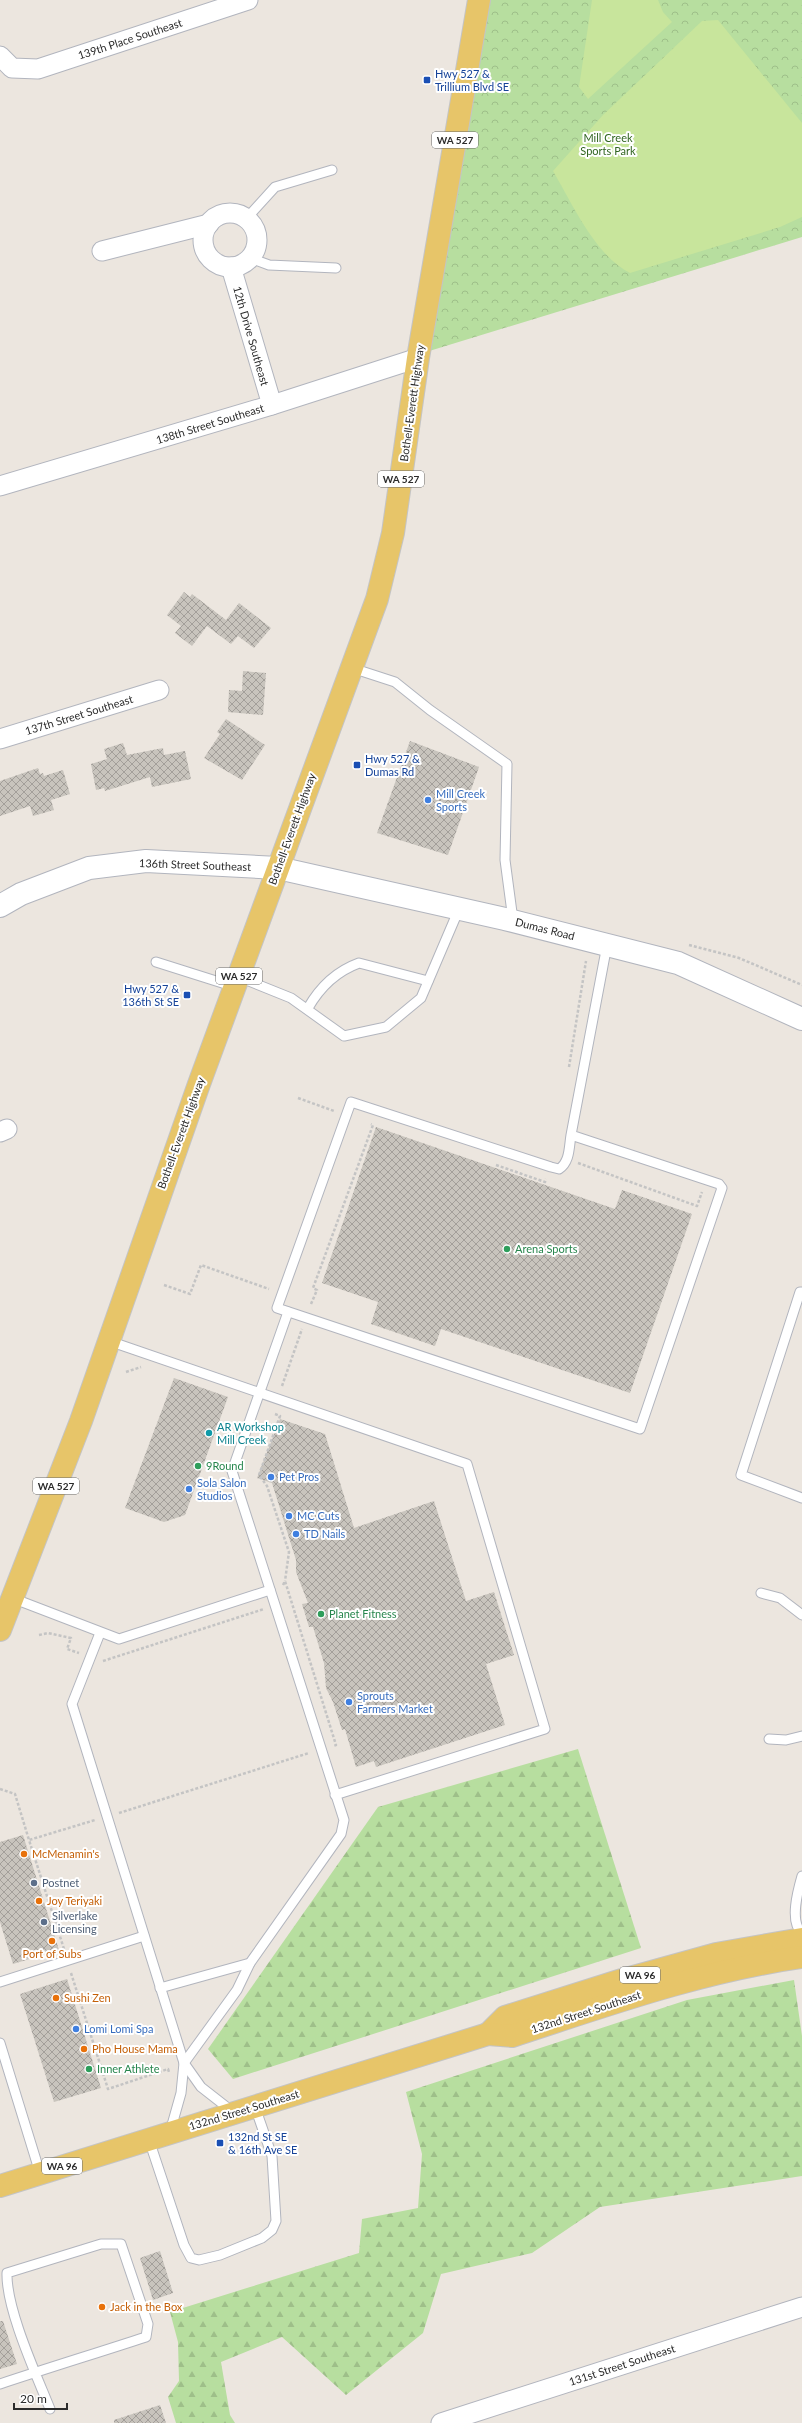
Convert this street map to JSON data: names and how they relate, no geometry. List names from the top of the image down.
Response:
{
  "streets": {
    "main road": [
      "WA 527",
      "Bothell-Everett Highway",
      "WA 96",
      "132nd Street Southeast"
    ],
    "street": [
      "139th Place Southeast",
      "12th Drive Southeast",
      "138th Street Southeast",
      "137th Street Southeast",
      "136th Street Southeast",
      "Dumas Road",
      "131st Street Southeast"
    ]
  },
  "crossings": [
    ["12th Drive Southeast", "138th Street Southeast"],
    ["Bothell-Everett Highway", "138th Street Southeast"],
    ["Bothell-Everett Highway", "136th Street Southeast"],
    ["Bothell-Everett Highway", "Dumas Road"],
    ["136th Street Southeast", "Dumas Road"]
  ],
  "parks": ["Mill Creek Sports Park"],
  "places": {
    "transit": [
      "Hwy 527 & Trillium Blvd SE",
      "Hwy 527 & Dumas Rd",
      "Hwy 527 & 136th St SE",
      "132nd St SE & 16th Ave SE"
    ],
    "other": [
      "Mill Creek Sports",
      "Arena Sports",
      "AR Workshop Mill Creek",
      "9Round",
      "Pet Pros",
      "Sola Salon Studios",
      "MC Cuts",
      "TD Nails",
      "Planet Fitness",
      "Sprouts Farmers Market",
      "McMenamin's",
      "Postnet",
      "Joy Teriyaki",
      "Silverlake Licensing",
      "Port of Subs",
      "Sushi Zen",
      "Lomi Lomi Spa",
      "Pho House Mama",
      "Inner Athlete",
      "Jack in the Box"
    ]
  },
  "scale_bar": "20 m"
}
